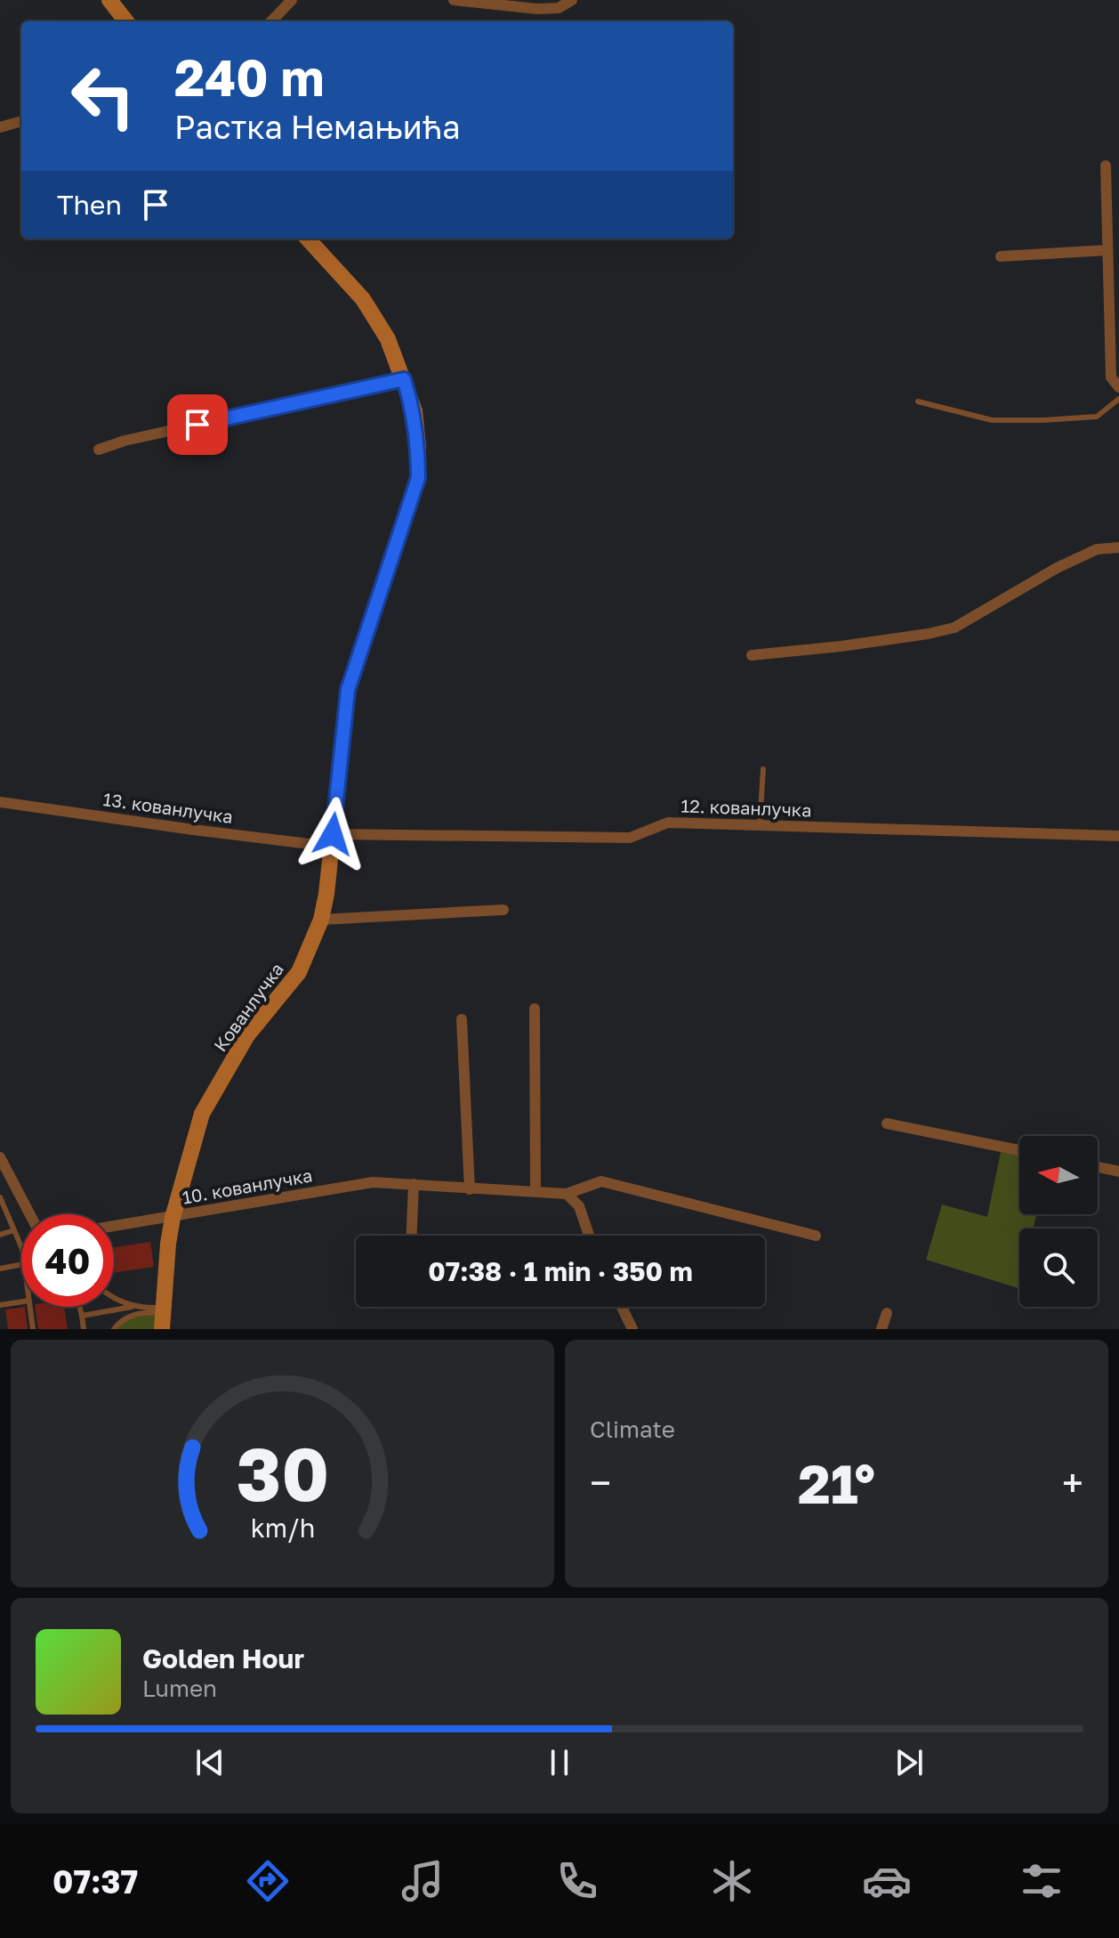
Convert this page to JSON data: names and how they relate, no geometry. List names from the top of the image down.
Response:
{
  "streets": {
    "street": [
      "13. кованлучка",
      "12. кованлучка",
      "Кованлучка",
      "10. кованлучка"
    ]
  },
  "crossings": [
    ["13. кованлучка", "12. кованлучка"],
    ["13. кованлучка", "Кованлучка"],
    ["12. кованлучка", "Кованлучка"],
    ["Кованлучка", "10. кованлучка"]
  ],
  "north": "left",
  "page": {
    "turn": ["240 m", "Растка Немањића"],
    "then": "Then",
    "limit": "40",
    "trip": "07:38 · 1 min · 350 m",
    "tile": "Climate",
    "heat": ["−", "21°", "+"],
    "song": ["Golden Hour", "Lumen"],
    "tabs": "07:37",
    "gauge": ["30", "km/h"]
  }
}
